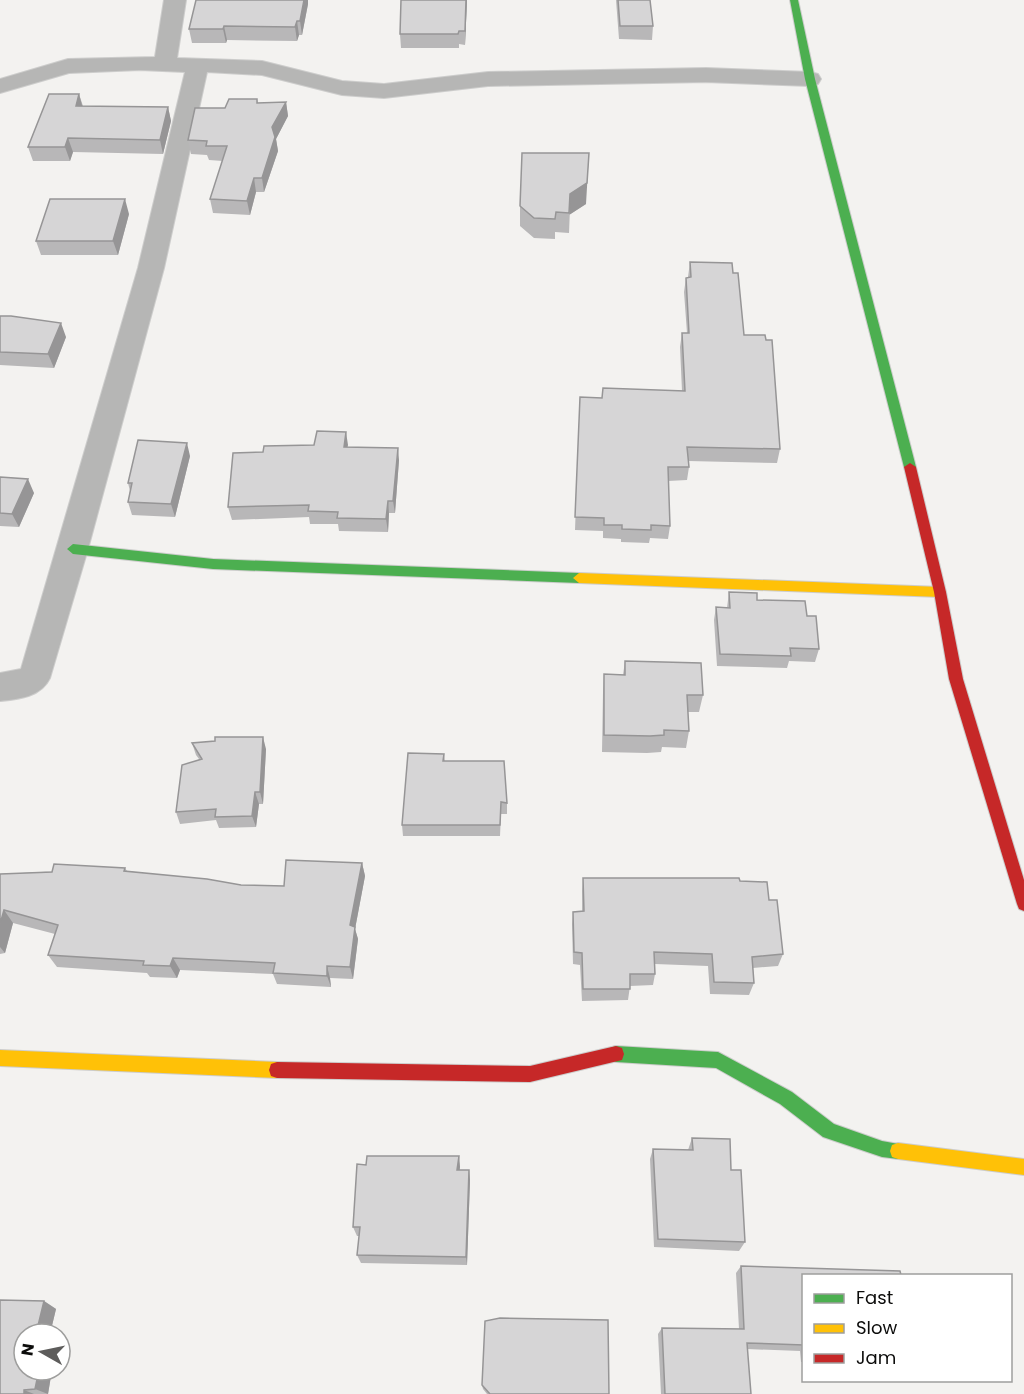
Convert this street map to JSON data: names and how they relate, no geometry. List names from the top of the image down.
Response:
{
  "legend": ["Fast", "Slow", "Jam"],
  "north": "left"
}
